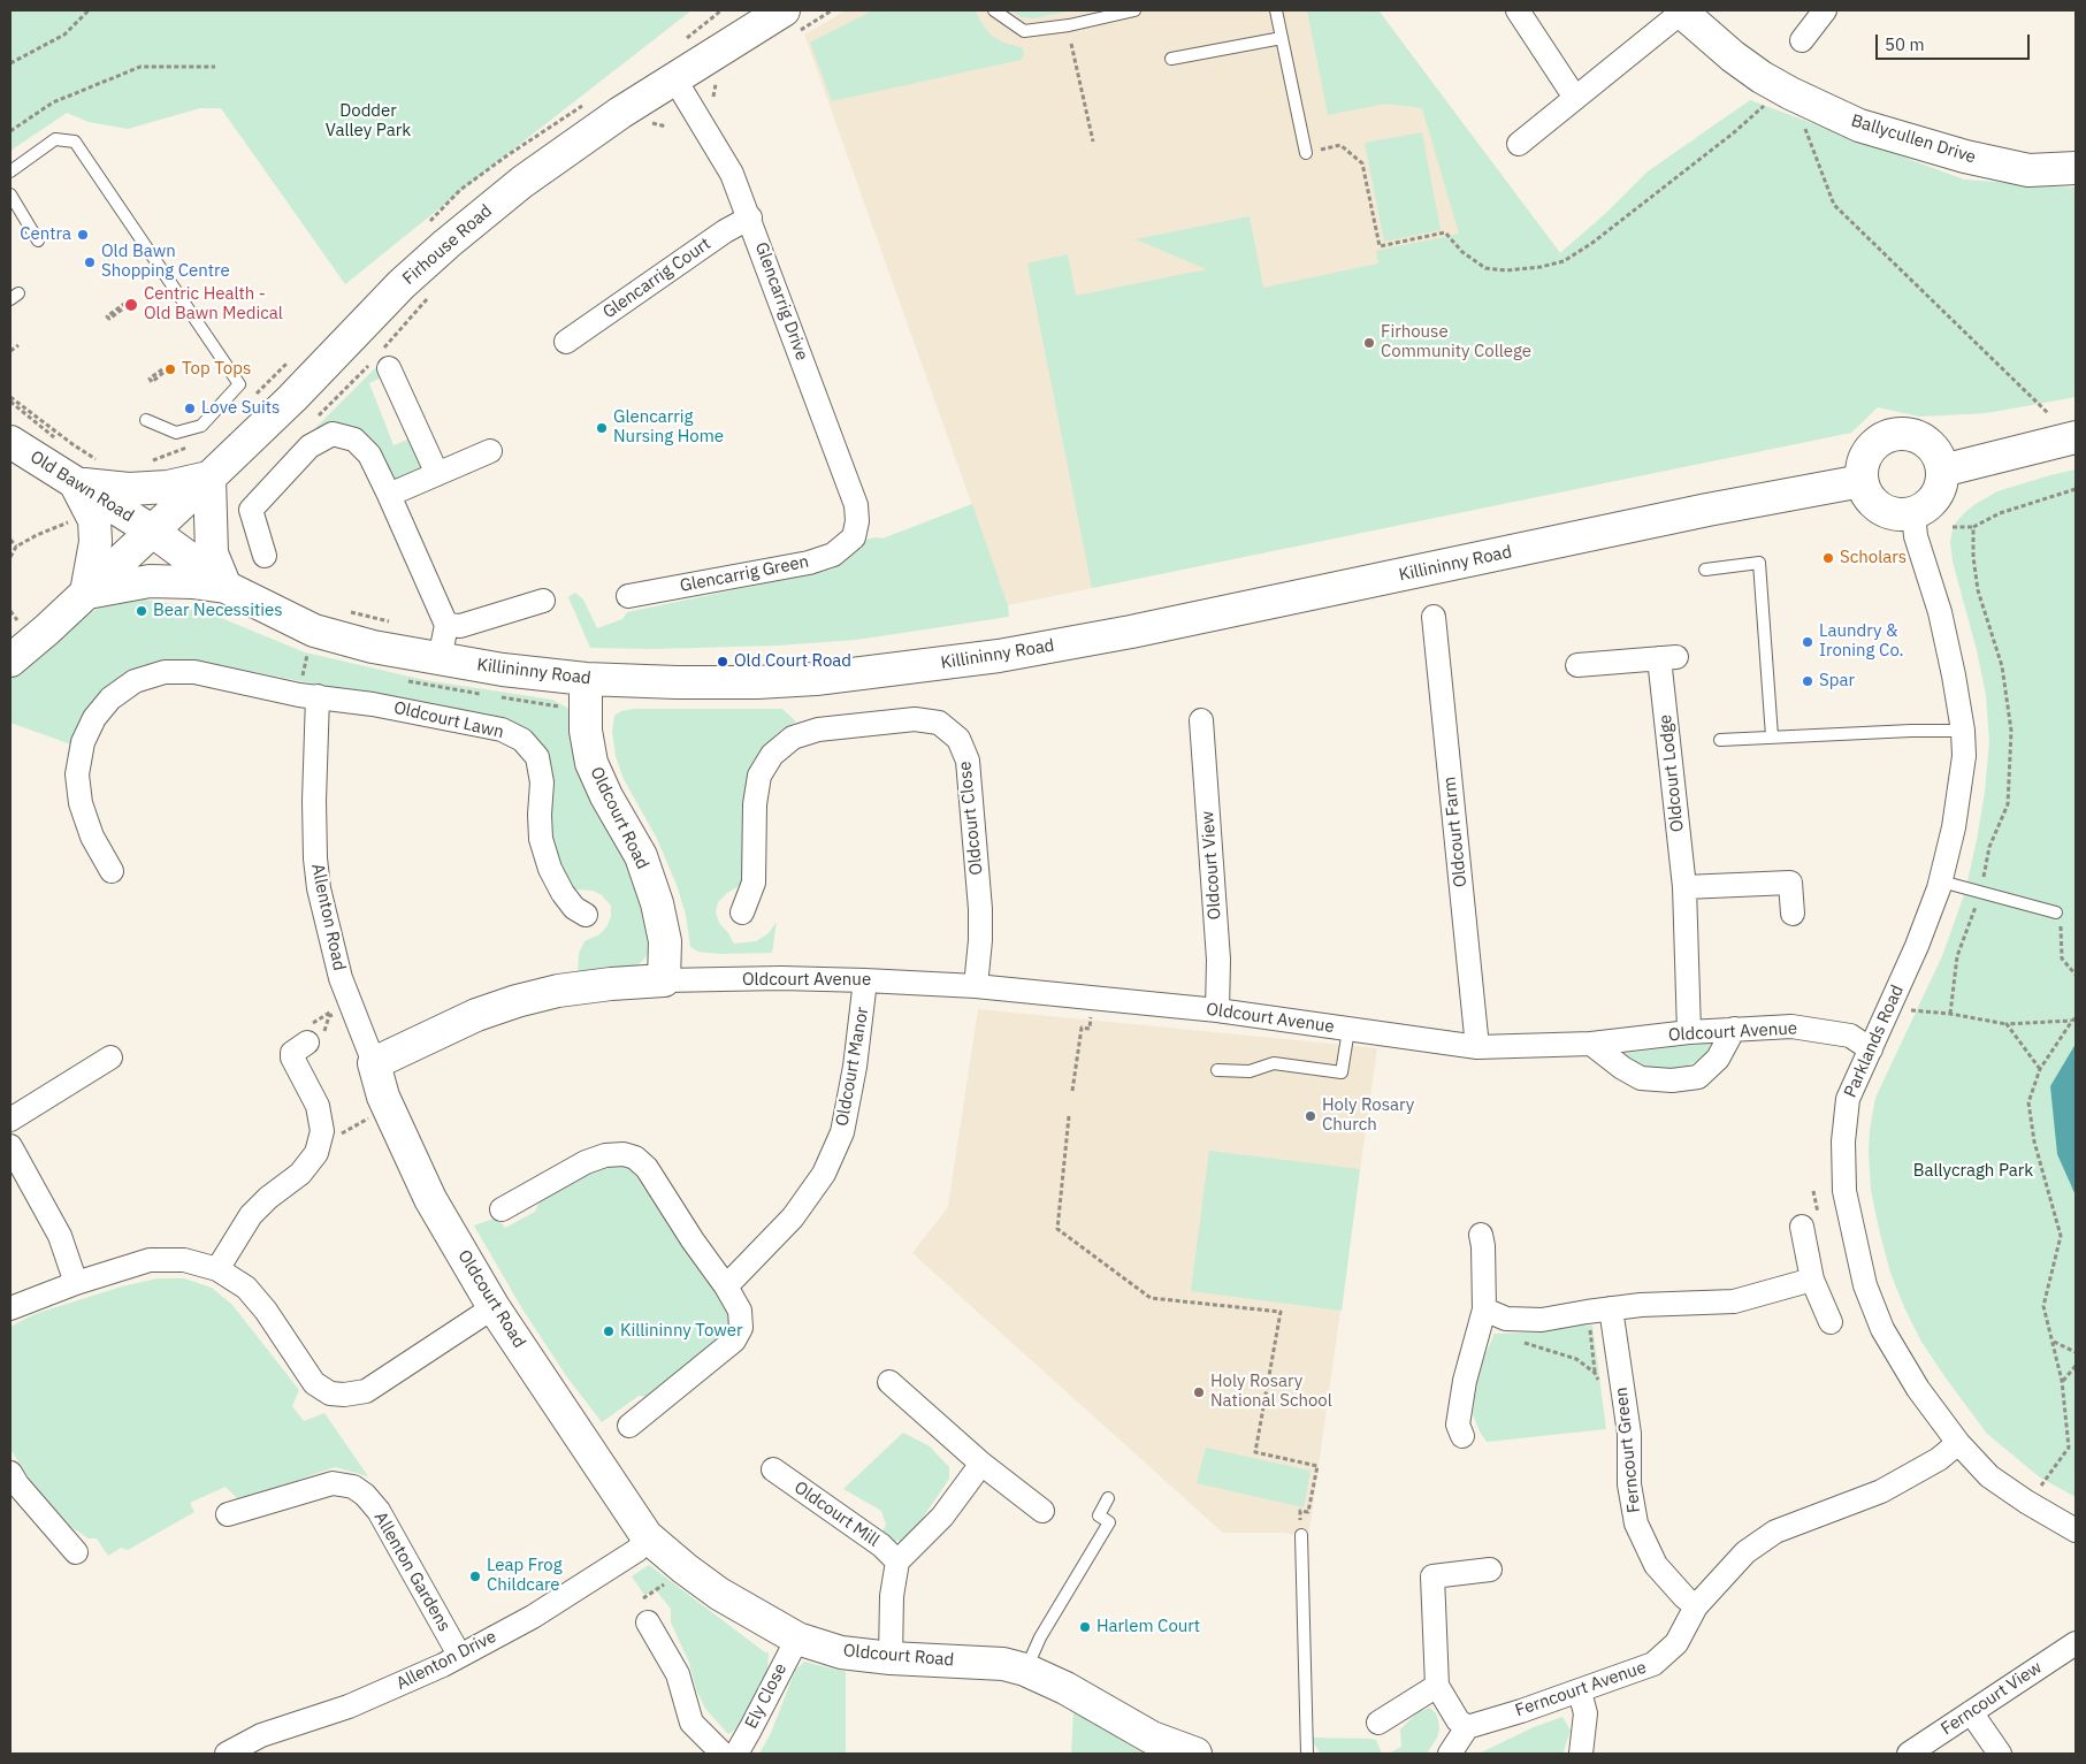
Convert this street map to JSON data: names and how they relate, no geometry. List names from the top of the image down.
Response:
{
  "streets": {
    "main road": [
      "Ballycullen Drive",
      "Firhouse Road",
      "Old Bawn Road",
      "Killininny Road",
      "Oldcourt Road"
    ],
    "street": [
      "Glencarrig Court",
      "Glencarrig Drive",
      "Glencarrig Green",
      "Oldcourt Lawn",
      "Oldcourt Lodge",
      "Oldcourt Close",
      "Oldcourt Farm",
      "Oldcourt View",
      "Allenton Road",
      "Oldcourt Avenue",
      "Parklands Road",
      "Oldcourt Manor",
      "Ferncourt Green",
      "Oldcourt Mill",
      "Allenton Gardens",
      "Allenton Drive",
      "Ferncourt Avenue",
      "Ely Close",
      "Ferncourt View"
    ]
  },
  "crossings": [
    ["Firhouse Road", "Glencarrig Drive"],
    ["Firhouse Road", "Old Bawn Road"],
    ["Firhouse Road", "Killininny Road"],
    ["Glencarrig Court", "Glencarrig Drive"],
    ["Glencarrig Drive", "Glencarrig Green"],
    ["Old Bawn Road", "Killininny Road"],
    ["Killininny Road", "Oldcourt Road"],
    ["Killininny Road", "Parklands Road"],
    ["Oldcourt Lawn", "Allenton Road"],
    ["Oldcourt Lodge", "Oldcourt Avenue"],
    ["Oldcourt Road", "Allenton Road"],
    ["Oldcourt Road", "Oldcourt Avenue"],
    ["Oldcourt Road", "Allenton Drive"],
    ["Oldcourt Road", "Ely Close"],
    ["Oldcourt Close", "Oldcourt Avenue"],
    ["Oldcourt Farm", "Oldcourt Avenue"],
    ["Oldcourt View", "Oldcourt Avenue"],
    ["Oldcourt Avenue", "Parklands Road"],
    ["Oldcourt Avenue", "Oldcourt Manor"],
    ["Parklands Road", "Ferncourt Avenue"],
    ["Ferncourt Green", "Ferncourt Avenue"],
    ["Allenton Gardens", "Allenton Drive"]
  ],
  "parks": ["Dodder Valley Park", "Ballycragh Park"],
  "places": [
    "Centra",
    "Old Bawn Shopping Centre",
    "Centric Health - Old Bawn Medical",
    "Firhouse Community College",
    "Top Tops",
    "Love Suits",
    "Glencarrig Nursing Home",
    "Scholars",
    "Bear Necessities",
    "Laundry & Ironing Co.",
    "Old Court Road",
    "Spar",
    "Holy Rosary Church",
    "Killininny Tower",
    "Holy Rosary National School",
    "Leap Frog Childcare",
    "Harlem Court"
  ],
  "scale_bar": "50 m"
}
